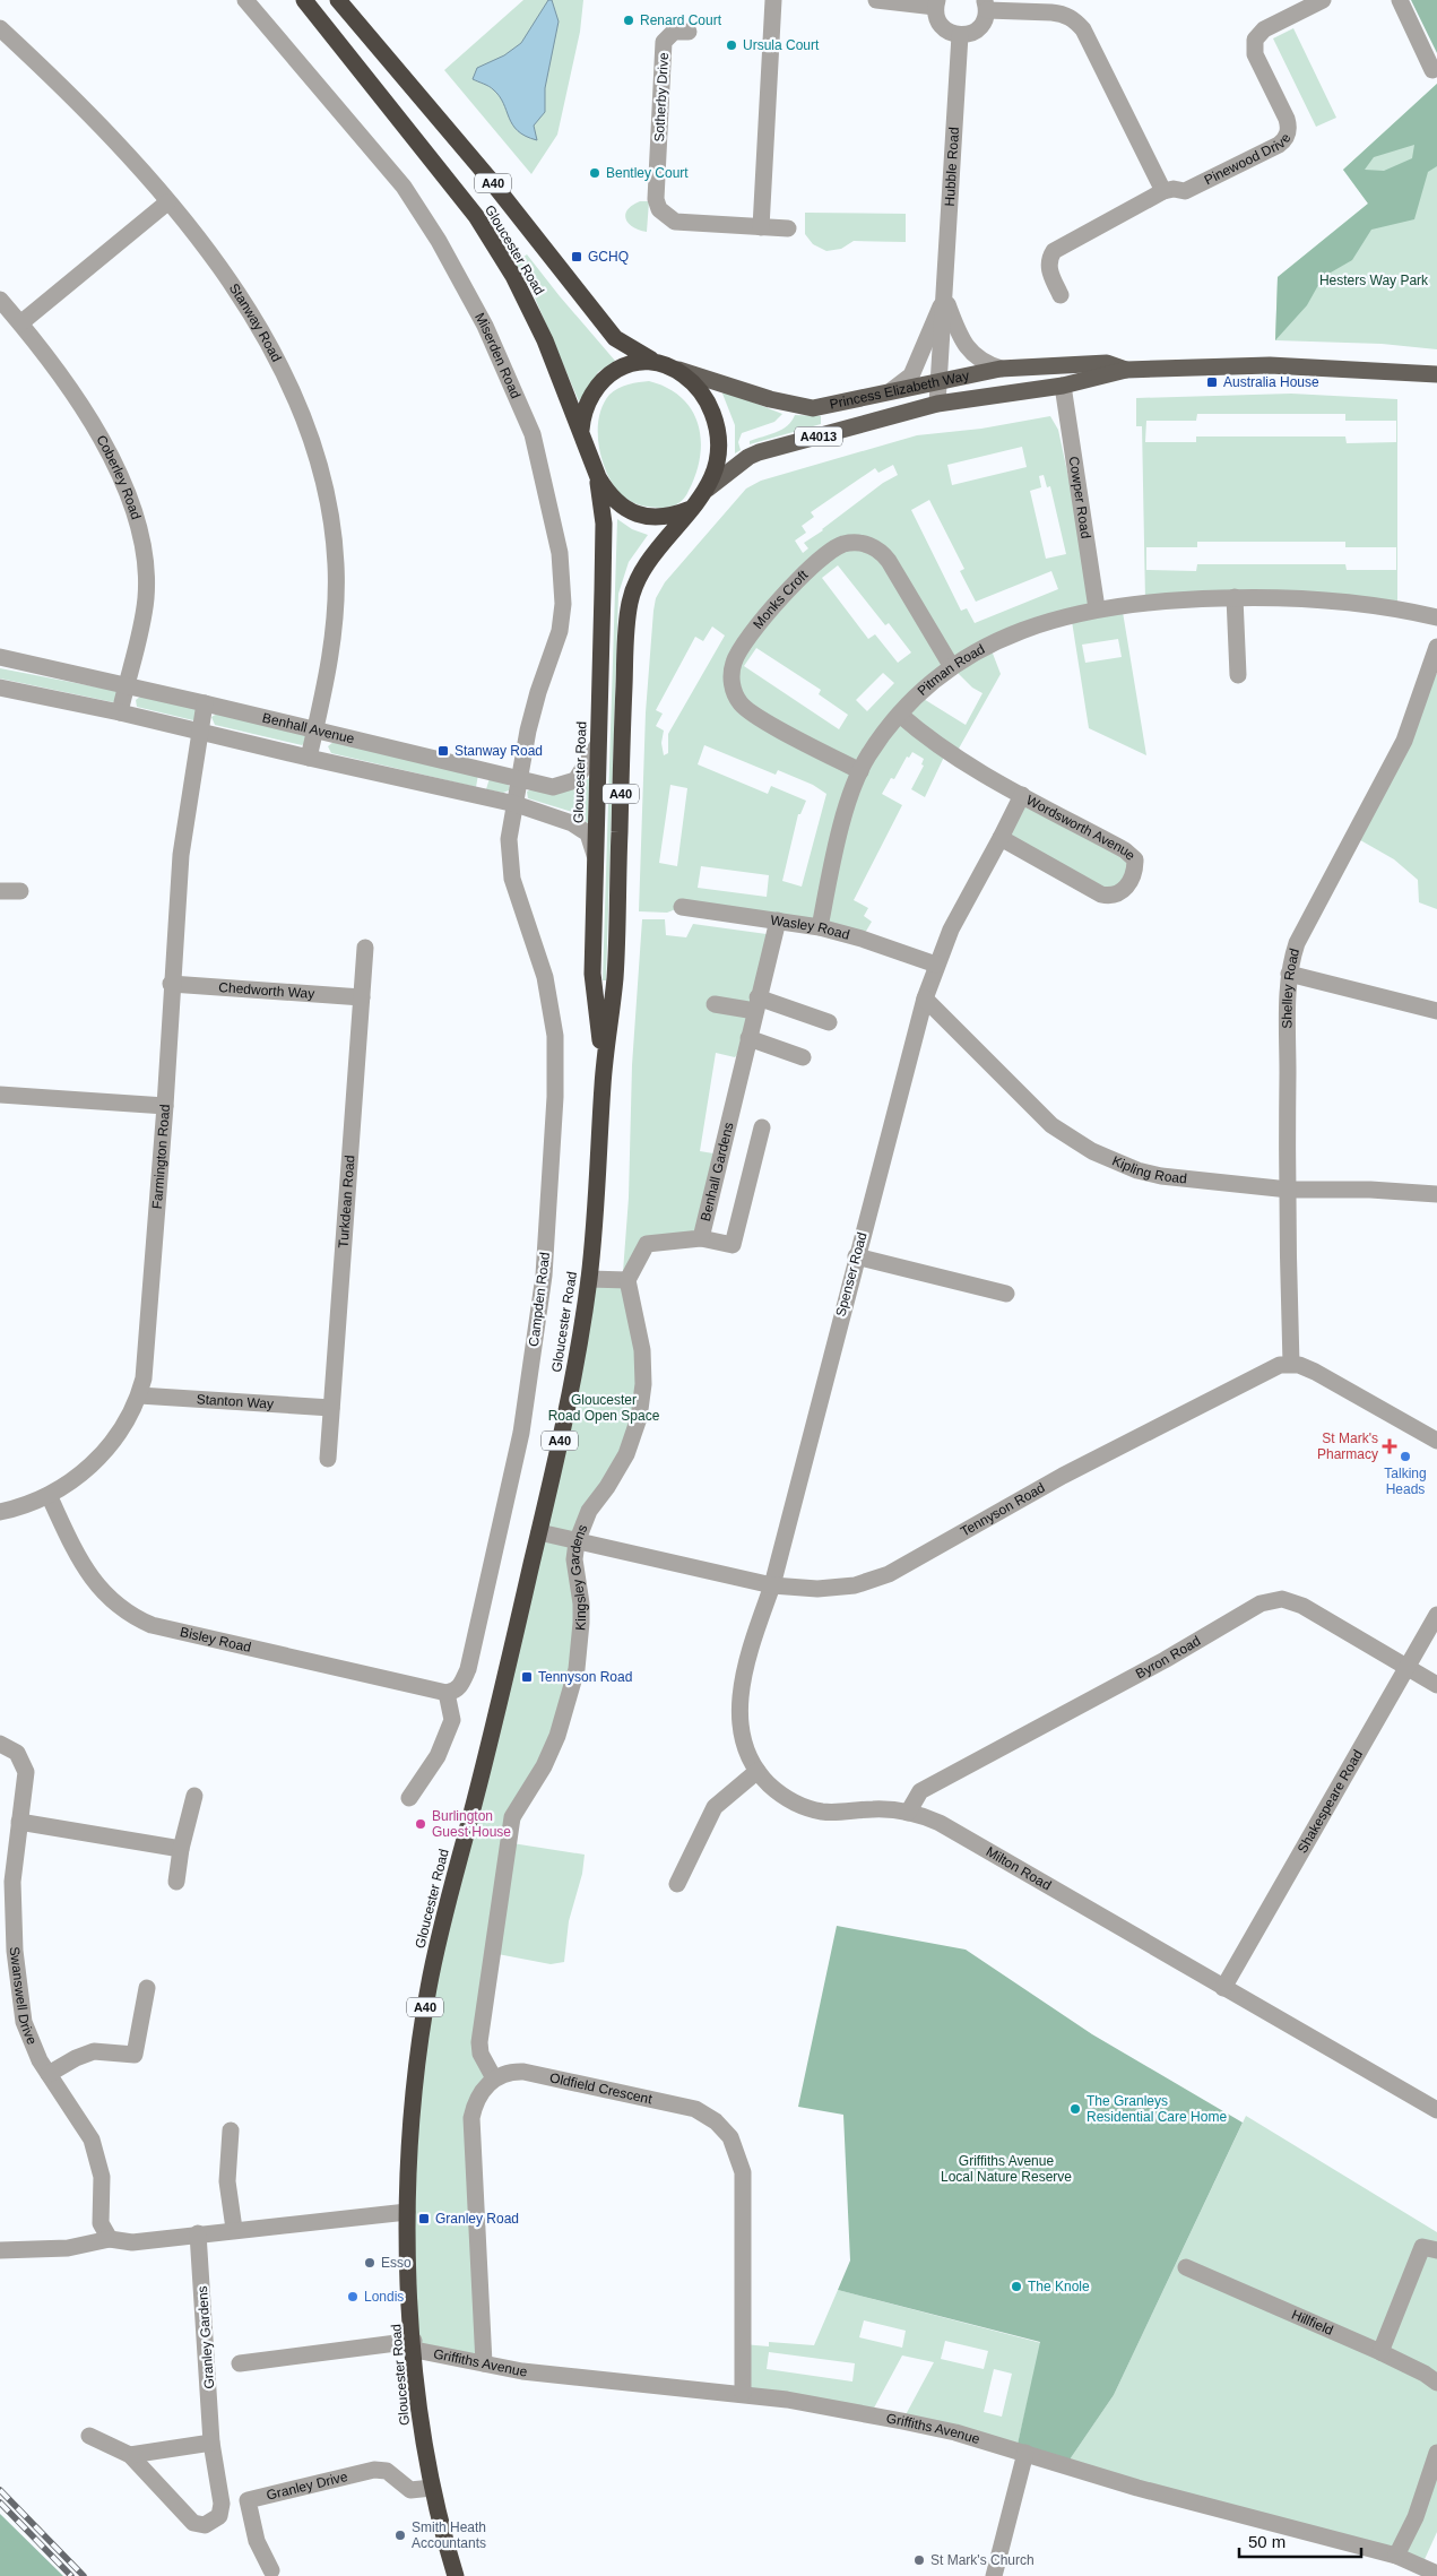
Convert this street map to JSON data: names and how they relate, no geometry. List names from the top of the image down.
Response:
{
  "streets": {
    "highway": ["A40", "Gloucester Road"],
    "main road": ["Princess Elizabeth Way", "A4013"],
    "street": [
      "Sotherby Drive",
      "Pinewood Drive",
      "Hubble Road",
      "Stanway Road",
      "Miserden Road",
      "Coberley Road",
      "Cowper Road",
      "Monks Croft",
      "Pitman Road",
      "Benhall Avenue",
      "Wordsworth Avenue",
      "Wasley Road",
      "Shelley Road",
      "Chedworth Way",
      "Farmington Road",
      "Kipling Road",
      "Benhall Gardens",
      "Turkdean Road",
      "Spenser Road",
      "Campden Road",
      "Stanton Way",
      "Tennyson Road",
      "Kingsley Gardens",
      "Bisley Road",
      "Byron Road",
      "Shakespeare Road",
      "Milton Road",
      "Swanswell Drive",
      "Oldfield Crescent",
      "Hillfield",
      "Granley Gardens",
      "Griffiths Avenue",
      "Granley Drive"
    ]
  },
  "crossings": [
    ["Hubble Road", "Princess Elizabeth Way"],
    ["Gloucester Road", "Princess Elizabeth Way"],
    ["Gloucester Road", "Benhall Avenue"],
    ["Gloucester Road", "Tennyson Road"],
    ["Gloucester Road", "Griffiths Avenue"],
    ["Gloucester Road", "Granley Drive"],
    ["Stanway Road", "Benhall Avenue"],
    ["Miserden Road", "Benhall Avenue"],
    ["Miserden Road", "Campden Road"],
    ["Princess Elizabeth Way", "Cowper Road"],
    ["Coberley Road", "Benhall Avenue"],
    ["Cowper Road", "Pitman Road"],
    ["Monks Croft", "Pitman Road"],
    ["Pitman Road", "Wordsworth Avenue"],
    ["Pitman Road", "Wasley Road"],
    ["Benhall Avenue", "Farmington Road"],
    ["Benhall Avenue", "Campden Road"],
    ["Wordsworth Avenue", "Wasley Road"],
    ["Wordsworth Avenue", "Spenser Road"],
    ["Wasley Road", "Benhall Gardens"],
    ["Wasley Road", "Spenser Road"],
    ["Shelley Road", "Kipling Road"],
    ["Shelley Road", "Tennyson Road"],
    ["Chedworth Way", "Farmington Road"],
    ["Chedworth Way", "Turkdean Road"],
    ["Farmington Road", "Stanton Way"],
    ["Farmington Road", "Bisley Road"],
    ["Kipling Road", "Spenser Road"],
    ["Benhall Gardens", "Kingsley Gardens"],
    ["Turkdean Road", "Stanton Way"],
    ["Spenser Road", "Tennyson Road"],
    ["Spenser Road", "Milton Road"],
    ["Campden Road", "Bisley Road"],
    ["Tennyson Road", "Kingsley Gardens"],
    ["Tennyson Road", "Milton Road"],
    ["Kingsley Gardens", "Oldfield Crescent"],
    ["Byron Road", "Shakespeare Road"],
    ["Byron Road", "Milton Road"],
    ["Shakespeare Road", "Milton Road"],
    ["Oldfield Crescent", "Griffiths Avenue"]
  ],
  "parks": ["Hesters Way Park", "Gloucester Road Open Space", "Griffiths Avenue Local Nature Reserve"],
  "places": {
    "other": [
      "Renard Court",
      "Ursula Court",
      "Bentley Court",
      "Talking Heads",
      "Burlington Guest House",
      "The Granleys Residential Care Home",
      "Esso",
      "The Knole",
      "Londis",
      "Smith Heath Accountants",
      "St Mark's Church"
    ],
    "transit": [
      "GCHQ",
      "Australia House",
      "Stanway Road",
      "Tennyson Road",
      "Granley Road"
    ],
    "health": ["St Mark's Pharmacy"]
  },
  "scale_bar": "50 m"
}
